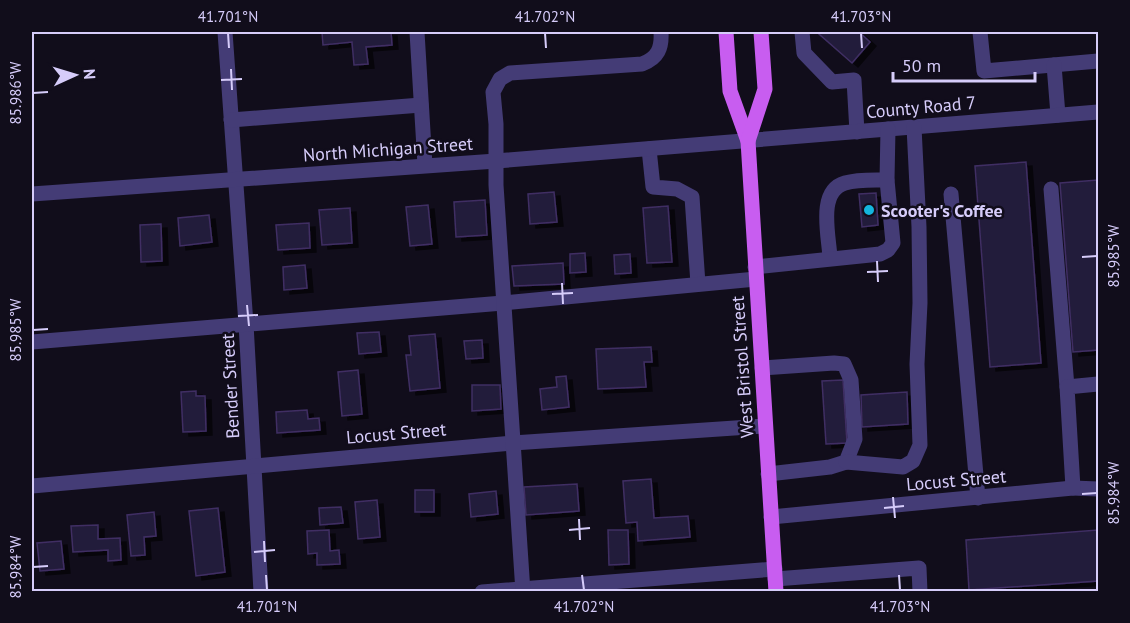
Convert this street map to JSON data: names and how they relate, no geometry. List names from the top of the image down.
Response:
{
  "streets": {
    "main road": ["West Bristol Street"],
    "street": [
      "County Road 7",
      "North Michigan Street",
      "Bender Street",
      "Locust Street"
    ]
  },
  "crossings": [
    ["County Road 7", "North Michigan Street"],
    ["County Road 7", "West Bristol Street"],
    ["North Michigan Street", "West Bristol Street"],
    ["North Michigan Street", "Bender Street"],
    ["West Bristol Street", "Locust Street"],
    ["Bender Street", "Locust Street"]
  ],
  "places": ["Scooter's Coffee"],
  "scale_bar": "50 m",
  "north": "right",
  "coordinates": [
    "41.701°N",
    "41.702°N",
    "41.703°N",
    "85.986°W",
    "85.985°W",
    "85.984°W"
  ]
}
